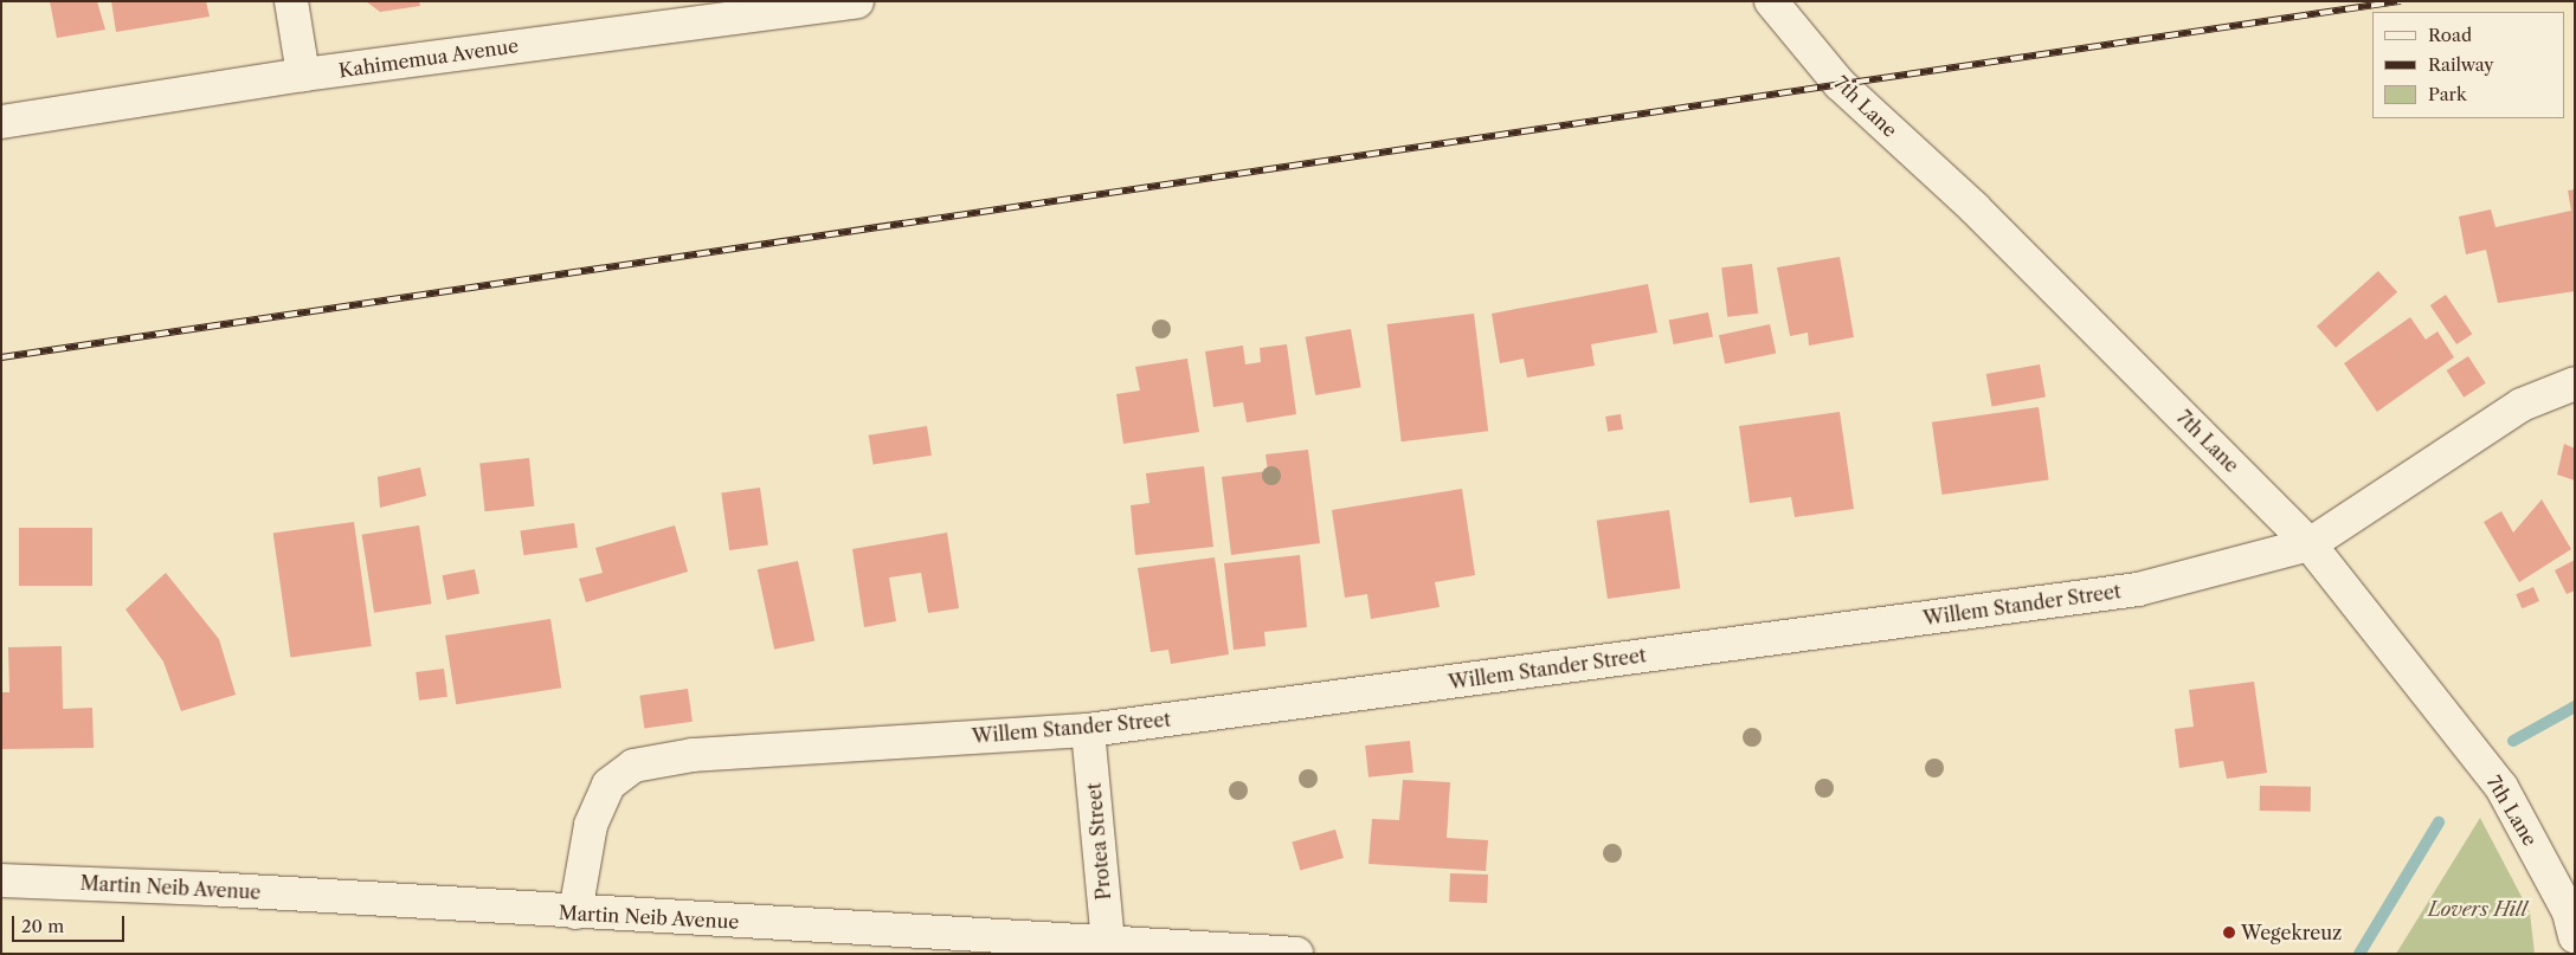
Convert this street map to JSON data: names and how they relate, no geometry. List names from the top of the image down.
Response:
{
  "streets": {
    "street": [
      "Kahimemua Avenue",
      "7th Lane",
      "Willem Stander Street",
      "Protea Street",
      "Martin Neib Avenue"
    ]
  },
  "crossings": [
    ["7th Lane", "Willem Stander Street"],
    ["Willem Stander Street", "Protea Street"],
    ["Willem Stander Street", "Martin Neib Avenue"],
    ["Protea Street", "Martin Neib Avenue"]
  ],
  "parks": ["Lovers Hill"],
  "places": ["Wegekreuz"],
  "legend": ["Road", "Railway", "Park"],
  "scale_bar": "20 m"
}
